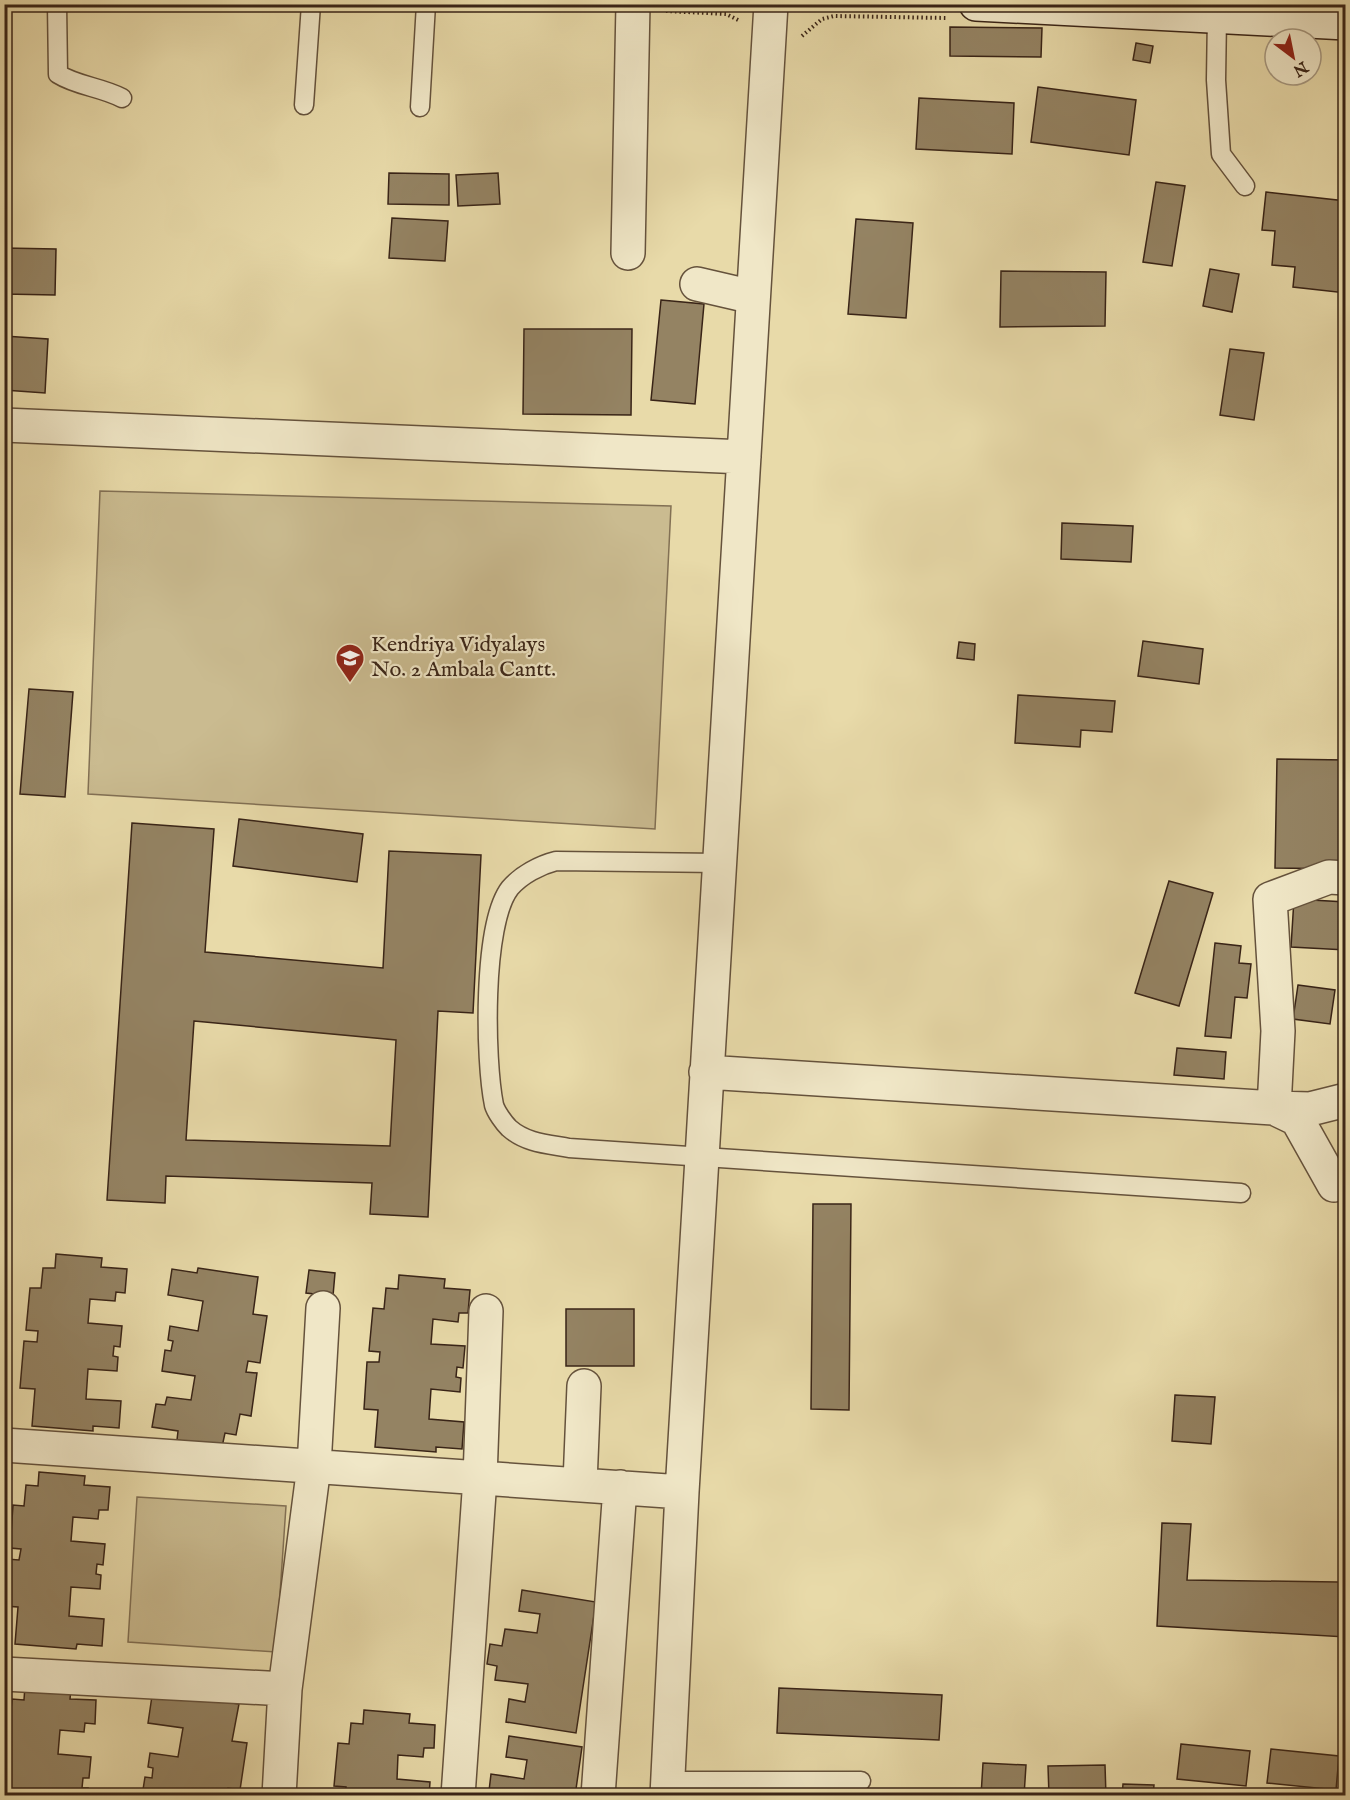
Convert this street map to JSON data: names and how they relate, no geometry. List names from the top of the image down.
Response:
{
  "places": {
    "school or university": ["Kendriya Vidyalays No. 2 Ambala Cantt."]
  },
  "north": "bottom right"
}
